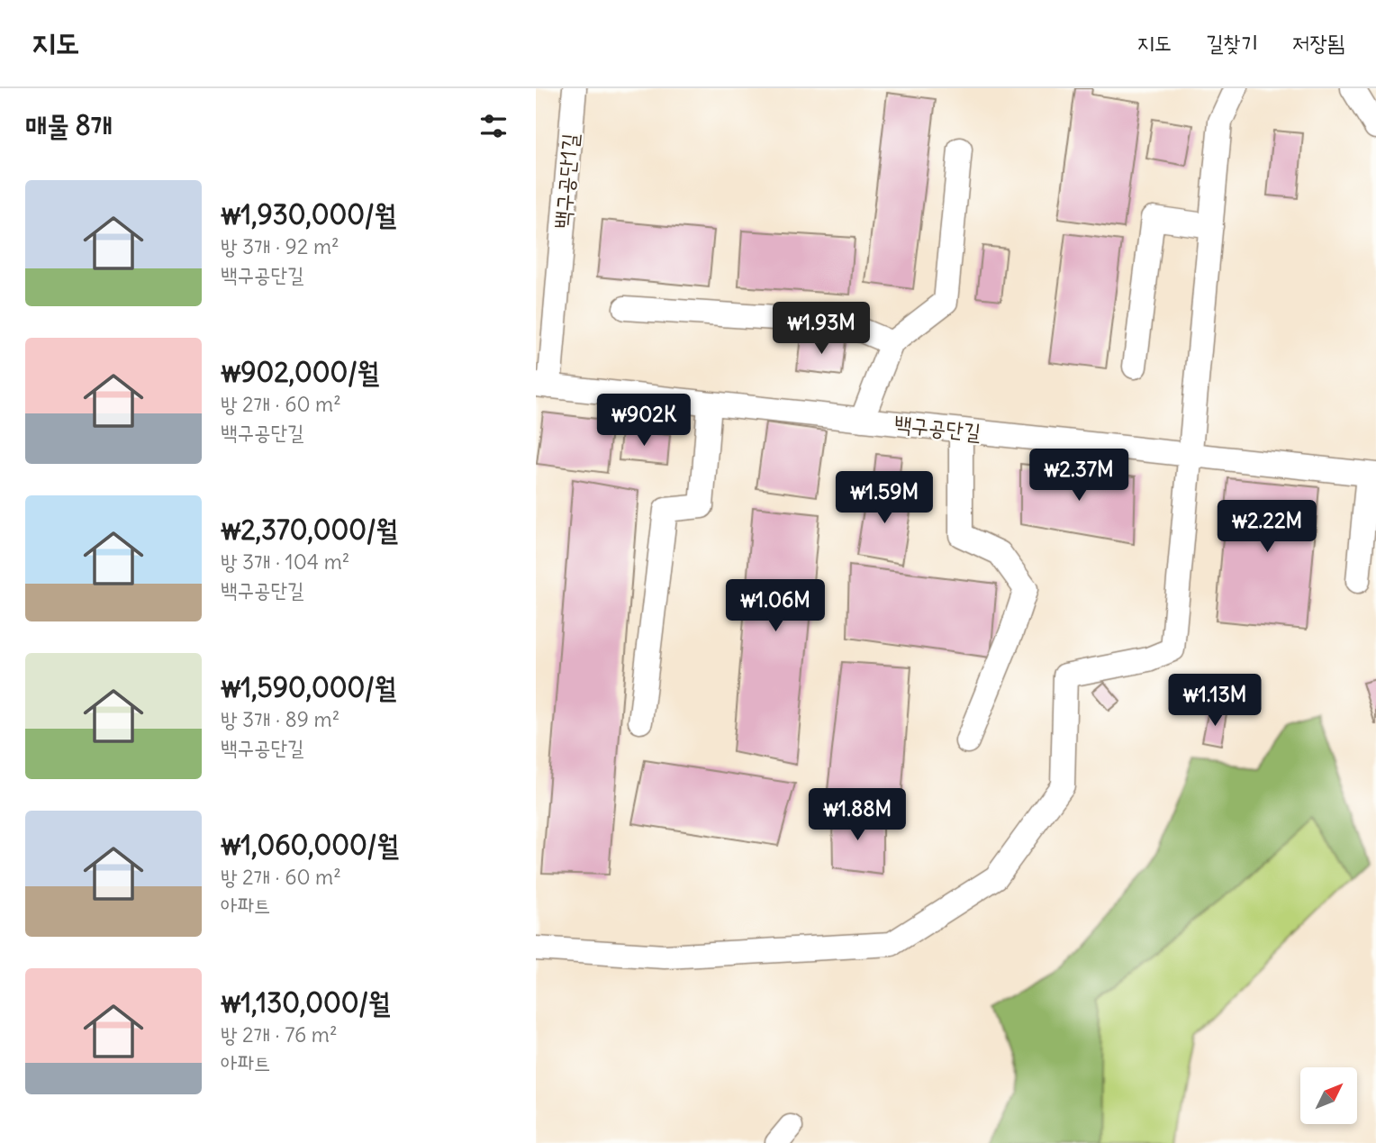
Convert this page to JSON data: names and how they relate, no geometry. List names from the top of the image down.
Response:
{
  "streets": {
    "street": ["백구공단1길", "백구공단길"]
  },
  "crossings": [
    ["백구공단1길", "백구공단길"]
  ],
  "north": "top right",
  "page": {
    "header": "지도",
    "nav": ["지도", "길찾기", "저장됨"],
    "heading": "매물 8개",
    "list": [
      {
        "name": "₩1,930,000/월",
        "note": "방 3개 · 92 m² · 백구공단길"
      },
      {
        "name": "₩902,000/월",
        "note": "방 2개 · 60 m² · 백구공단길"
      },
      {
        "name": "₩2,370,000/월",
        "note": "방 3개 · 104 m² · 백구공단길"
      },
      {
        "name": "₩1,590,000/월",
        "note": "방 3개 · 89 m² · 백구공단길"
      },
      {
        "name": "₩1,060,000/월",
        "note": "방 2개 · 60 m² · 아파트"
      },
      {
        "name": "₩1,130,000/월",
        "note": "방 2개 · 76 m² · 아파트"
      }
    ],
    "price": [
      "₩1.93M",
      "₩902K",
      "₩2.37M",
      "₩1.59M",
      "₩2.22M",
      "₩1.06M",
      "₩1.13M",
      "₩1.88M"
    ]
  }
}
